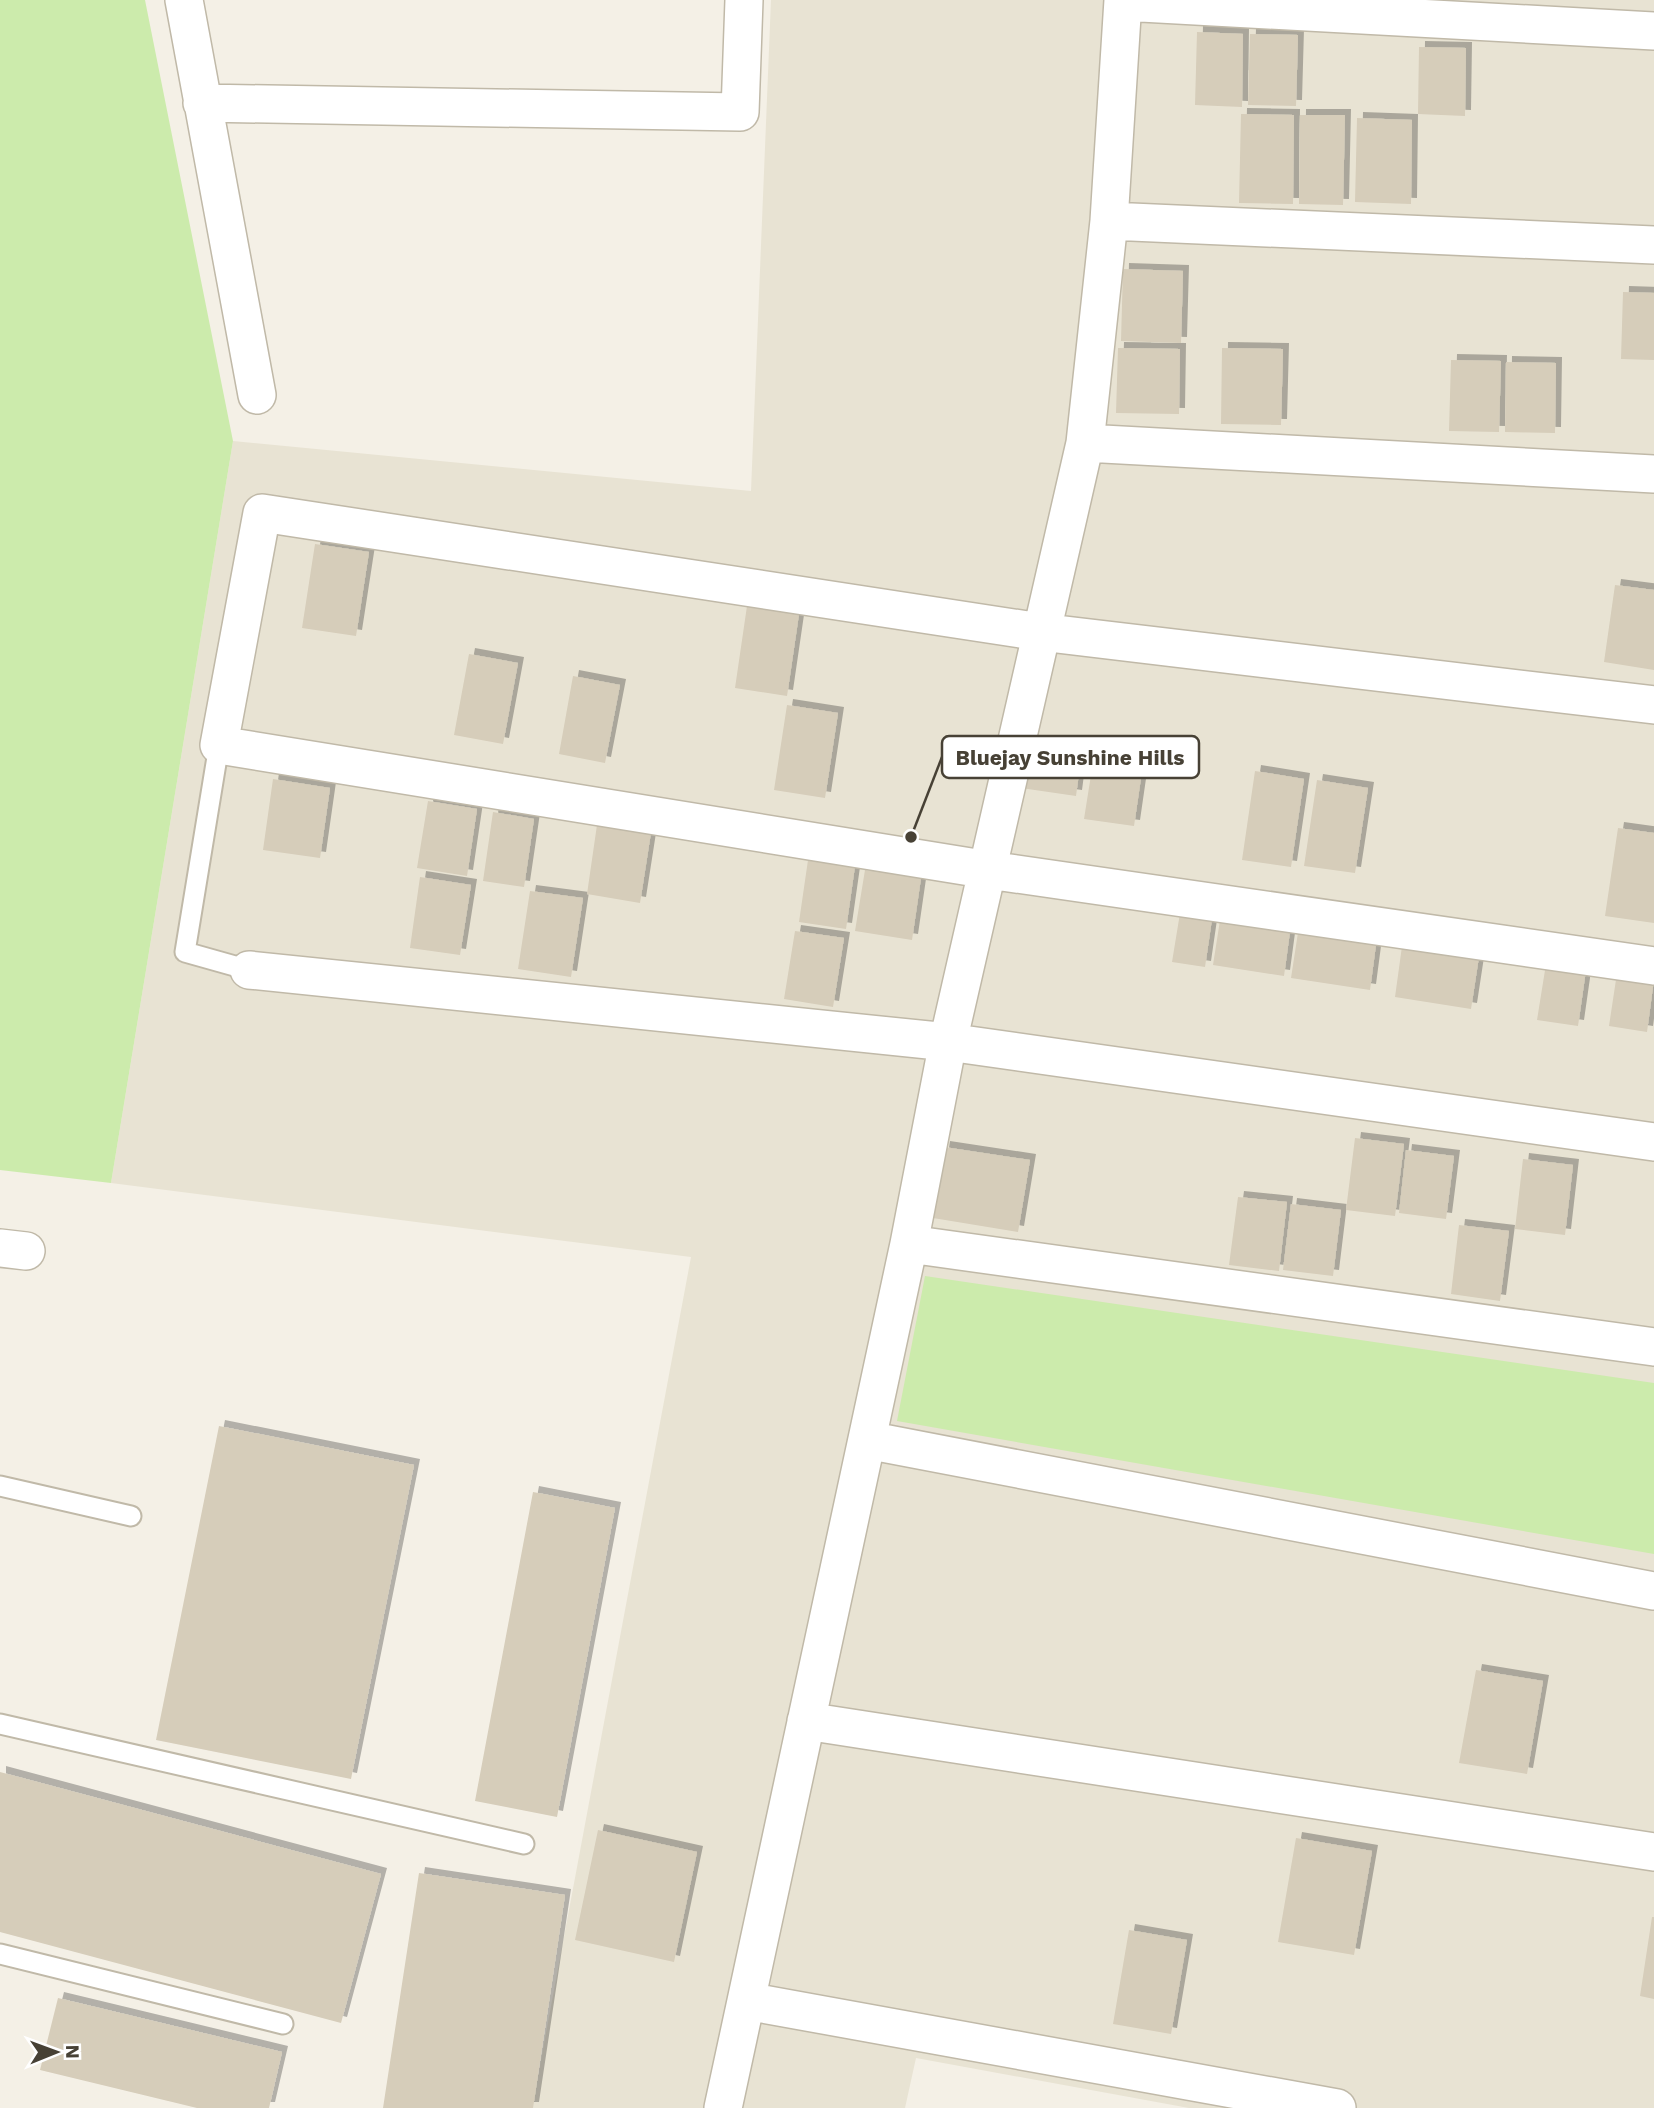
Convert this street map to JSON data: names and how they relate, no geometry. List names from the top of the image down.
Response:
{
  "places": ["Bluejay Sunshine Hills"],
  "north": "right"
}
